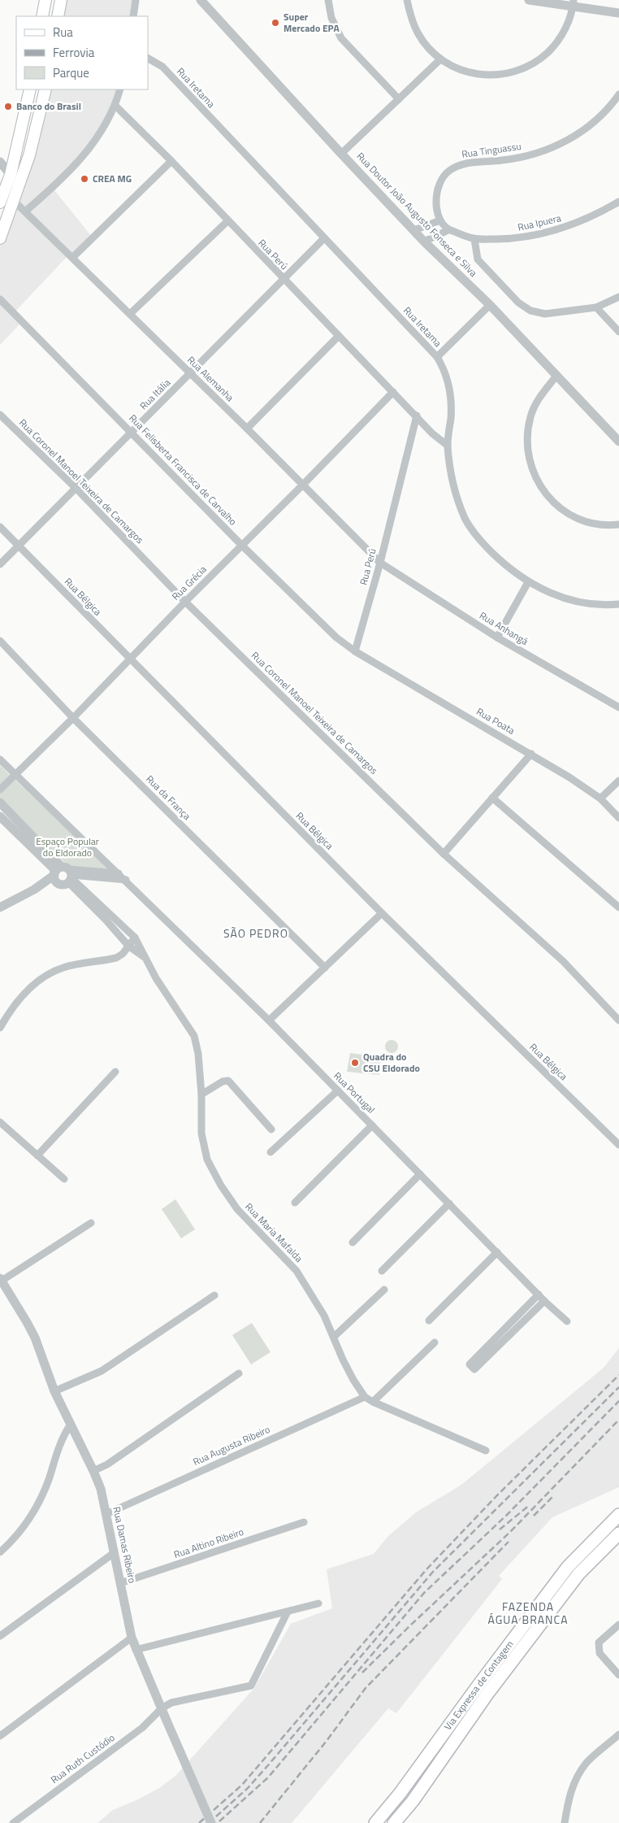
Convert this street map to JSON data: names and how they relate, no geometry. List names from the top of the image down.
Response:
{
  "streets": {
    "highway": ["Via Expressa de Contagem"],
    "street": [
      "Rua Iretama",
      "Rua Tinguassu",
      "Rua Doutor João Augusto Fonseca e Silva",
      "Rua Ipuera",
      "Rua Perú",
      "Rua Alemanha",
      "Rua Itália",
      "Rua Felisberta Francisca de Carvalho",
      "Rua Coronel Manoel Teixeira de Camargos",
      "Rua Grécia",
      "Rua Bélgica",
      "Rua Anhangá",
      "Rua Poata",
      "Rua da França",
      "Rua Portugal",
      "Rua Maria Mafalda",
      "Rua Augusta Ribeiro",
      "Rua Altino Ribeiro",
      "Rua Damas Ribeiro",
      "Rua Ruth Custódio"
    ]
  },
  "crossings": [
    ["Rua Iretama", "Rua Perú"],
    ["Rua Iretama", "Rua Itália"],
    ["Rua Perú", "Rua Alemanha"],
    ["Rua Perú", "Rua Itália"],
    ["Rua Perú", "Rua Felisberta Francisca de Carvalho"],
    ["Rua Perú", "Rua Grécia"],
    ["Rua Perú", "Rua Anhangá"],
    ["Rua Perú", "Rua Poata"],
    ["Rua Alemanha", "Rua Itália"],
    ["Rua Alemanha", "Rua Grécia"],
    ["Rua Alemanha", "Rua Anhangá"],
    ["Rua Itália", "Rua Felisberta Francisca de Carvalho"],
    ["Rua Itália", "Rua Coronel Manoel Teixeira de Camargos"],
    ["Rua Itália", "Rua Bélgica"],
    ["Rua Felisberta Francisca de Carvalho", "Rua Grécia"],
    ["Rua Felisberta Francisca de Carvalho", "Rua Poata"],
    ["Rua Coronel Manoel Teixeira de Camargos", "Rua Grécia"],
    ["Rua Grécia", "Rua Bélgica"],
    ["Rua Grécia", "Rua da França"],
    ["Rua Grécia", "Rua Portugal"],
    ["Rua Maria Mafalda", "Rua Augusta Ribeiro"],
    ["Rua Augusta Ribeiro", "Rua Damas Ribeiro"],
    ["Rua Altino Ribeiro", "Rua Damas Ribeiro"],
    ["Rua Damas Ribeiro", "Rua Ruth Custódio"]
  ],
  "districts": ["SÃO PEDRO", "FAZENDA ÁGUA BRANCA"],
  "parks": ["Espaço Popular do Eldorado"],
  "places": [
    "Super Mercado EPA",
    "Banco do Brasil",
    "CREA MG",
    "Quadra do CSU Eldorado"
  ],
  "legend": ["Rua", "Ferrovia", "Parque"]
}
